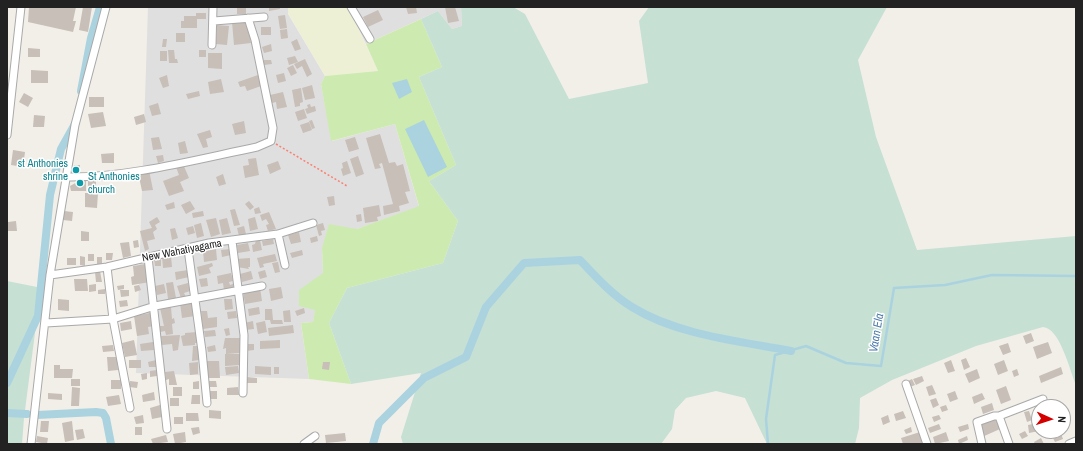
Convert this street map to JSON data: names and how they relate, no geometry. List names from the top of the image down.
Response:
{
  "streets": {
    "street": ["New Wahatiyagama"]
  },
  "water": ["Vaan Ela"],
  "places": ["st Anthonies shrine", "St Anthonies church"],
  "north": "right"
}
